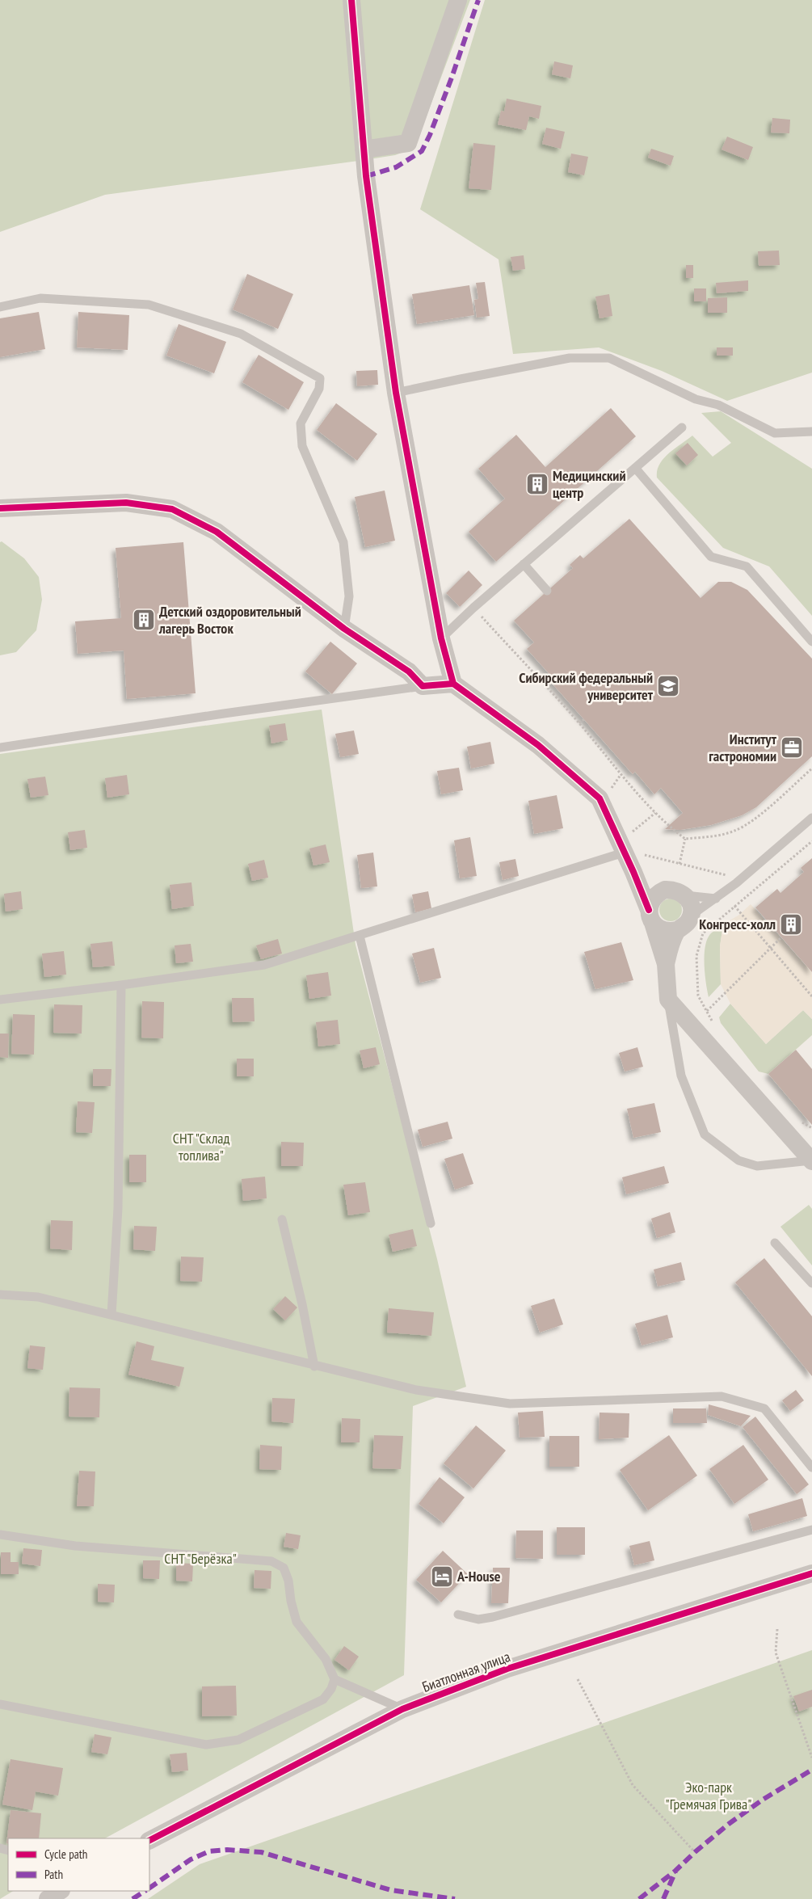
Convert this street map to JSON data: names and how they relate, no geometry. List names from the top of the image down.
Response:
{
  "streets": {
    "street": ["Биатлонная улица"]
  },
  "parks": ["СНТ \"Склад топлива\"", "СНТ \"Берёзка\"", "Эко-парк \"Гремячая Грива\""],
  "places": {
    "building": ["Медицинский центр", "Детский оздоровительный лагерь Восток", "Конгресс-холл"],
    "school or university": ["Сибирский федеральный университет"],
    "office": ["Институт гастрономии"],
    "hotel": ["A-House"]
  },
  "legend": ["Cycle path", "Path"]
}
